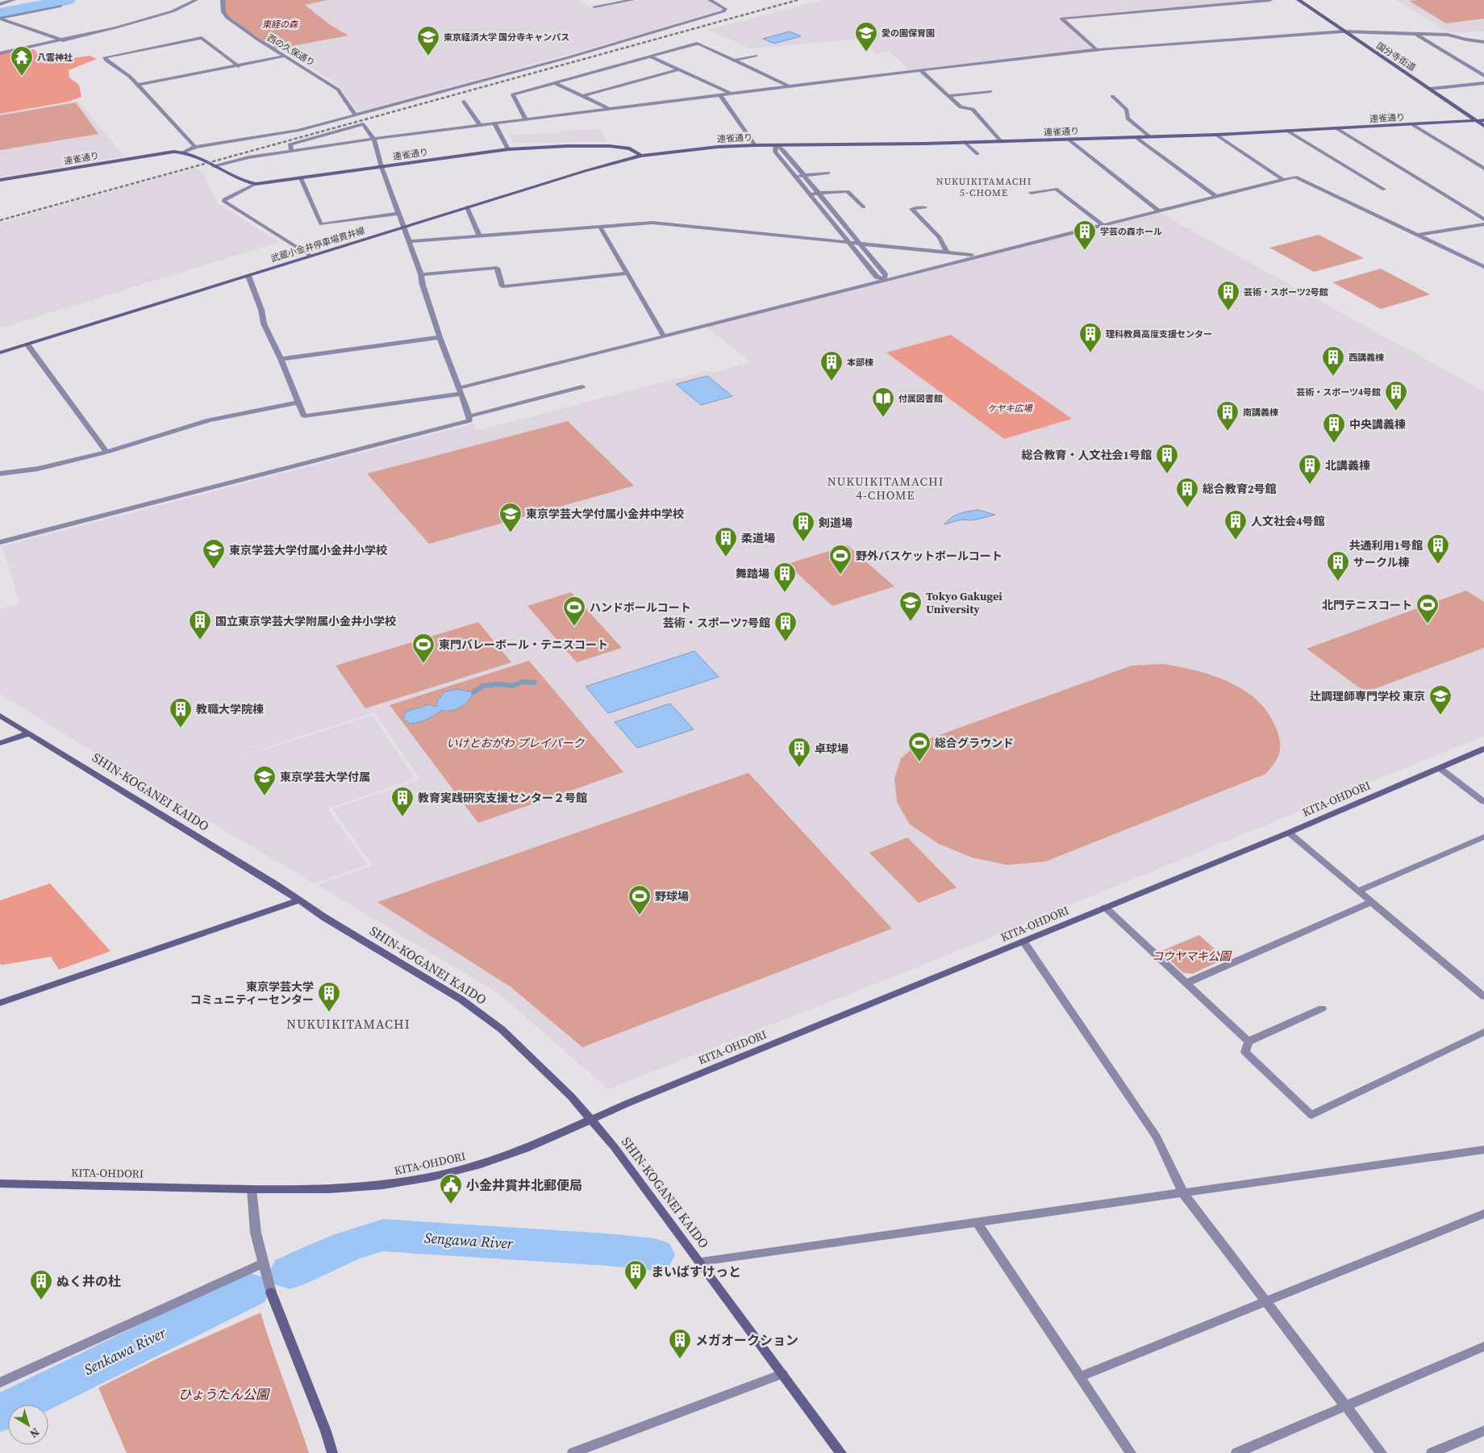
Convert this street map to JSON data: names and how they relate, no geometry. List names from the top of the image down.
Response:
{
  "streets": {
    "main road": [
      "国分寺街道",
      "連雀通り",
      "武蔵小金井停車場貫井線",
      "SHIN-KOGANEI KAIDO",
      "KITA-OHDORI"
    ],
    "street": ["西の久保通り"]
  },
  "crossings": [
    ["国分寺街道", "連雀通り"],
    ["連雀通り", "武蔵小金井停車場貫井線"],
    ["SHIN-KOGANEI KAIDO", "KITA-OHDORI"]
  ],
  "districts": ["NUKUIKITAMACHI 5-CHOME", "NUKUIKITAMACHI 4-CHOME", "NUKUIKITAMACHI"],
  "water": ["Sengawa River", "Senkawa River"],
  "parks": [
    "東経の森",
    "ケヤキ広場",
    "いけとおがわ プレイパーク",
    "コウヤマキ公園",
    "ひょうたん公園"
  ],
  "places": {
    "school or university": [
      "愛の園保育園",
      "東京経済大学 国分寺キャンパス",
      "東京学芸大学付属小金井中学校",
      "東京学芸大学付属小金井小学校",
      "Tokyo Gakugei University",
      "辻調理師専門学校 東京",
      "東京学芸大学付属"
    ],
    "temple": ["八雲神社"],
    "building": [
      "学芸の森ホール",
      "芸術・スポーツ2号館",
      "理科教員高度支援センター",
      "西講義棟",
      "本部棟",
      "芸術・スポーツ4号館",
      "南講義棟",
      "中央講義棟",
      "総合教育・人文社会1号館",
      "北講義棟",
      "総合教育2号館",
      "人文社会4号館",
      "剣道場",
      "柔道場",
      "共通利用1号館",
      "サークル棟",
      "舞踏場",
      "国立東京学芸大学附属小金井小学校",
      "芸術・スポーツ7号館",
      "教職大学院棟",
      "卓球場",
      "教育実践研究支援センター２号館",
      "東京学芸大学 コミュニティーセンター",
      "まいばすけっと",
      "ぬく井の杜",
      "メガオークション"
    ],
    "library": ["付属図書館"],
    "sports": [
      "野外バスケットボールコート",
      "北門テニスコート",
      "ハンドボールコート",
      "東門バレーボール・テニスコート",
      "総合グラウンド",
      "野球場"
    ],
    "public building": ["小金井貫井北郵便局"]
  },
  "north": "bottom right"
}
